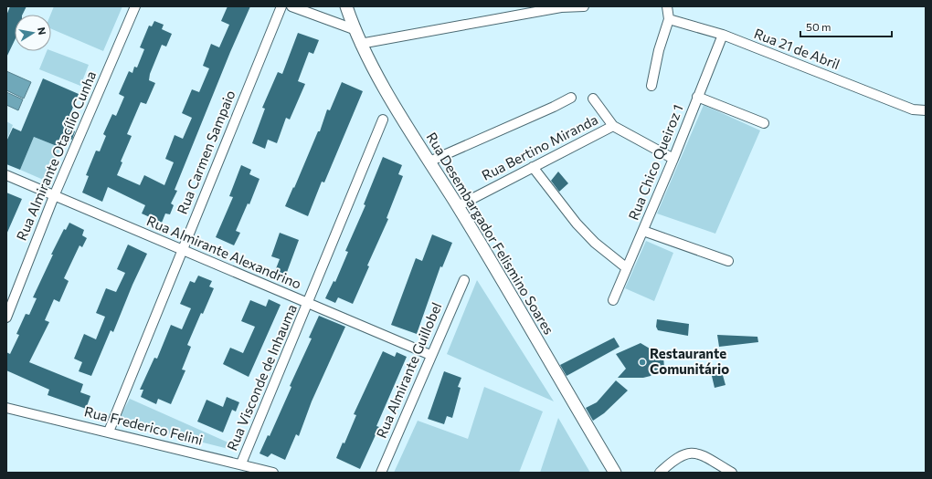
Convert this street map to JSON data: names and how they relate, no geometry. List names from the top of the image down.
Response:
{
  "streets": {
    "street": [
      "Rua 21 de Abril",
      "Rua Bertino Miranda",
      "Rua Carmen Sampaio",
      "Rua Almirante Otacílio Cunha",
      "Rua Chico Queiroz 1",
      "Rua Desembargador Felismino Soares",
      "Rua Almirante Alexandrino",
      "Rua Almirante Guillobel",
      "Rua Visconde de Inhauma",
      "Rua Frederico Felini"
    ]
  },
  "crossings": [
    ["Rua 21 de Abril", "Rua Chico Queiroz 1"],
    ["Rua Bertino Miranda", "Rua Chico Queiroz 1"],
    ["Rua Bertino Miranda", "Rua Desembargador Felismino Soares"],
    ["Rua Carmen Sampaio", "Rua Almirante Alexandrino"],
    ["Rua Carmen Sampaio", "Rua Frederico Felini"],
    ["Rua Almirante Otacílio Cunha", "Rua Almirante Alexandrino"],
    ["Rua Almirante Alexandrino", "Rua Almirante Guillobel"],
    ["Rua Almirante Alexandrino", "Rua Visconde de Inhauma"],
    ["Rua Visconde de Inhauma", "Rua Frederico Felini"]
  ],
  "places": ["Restaurante Comunitário"],
  "scale_bar": "50 m",
  "north": "right"
}
